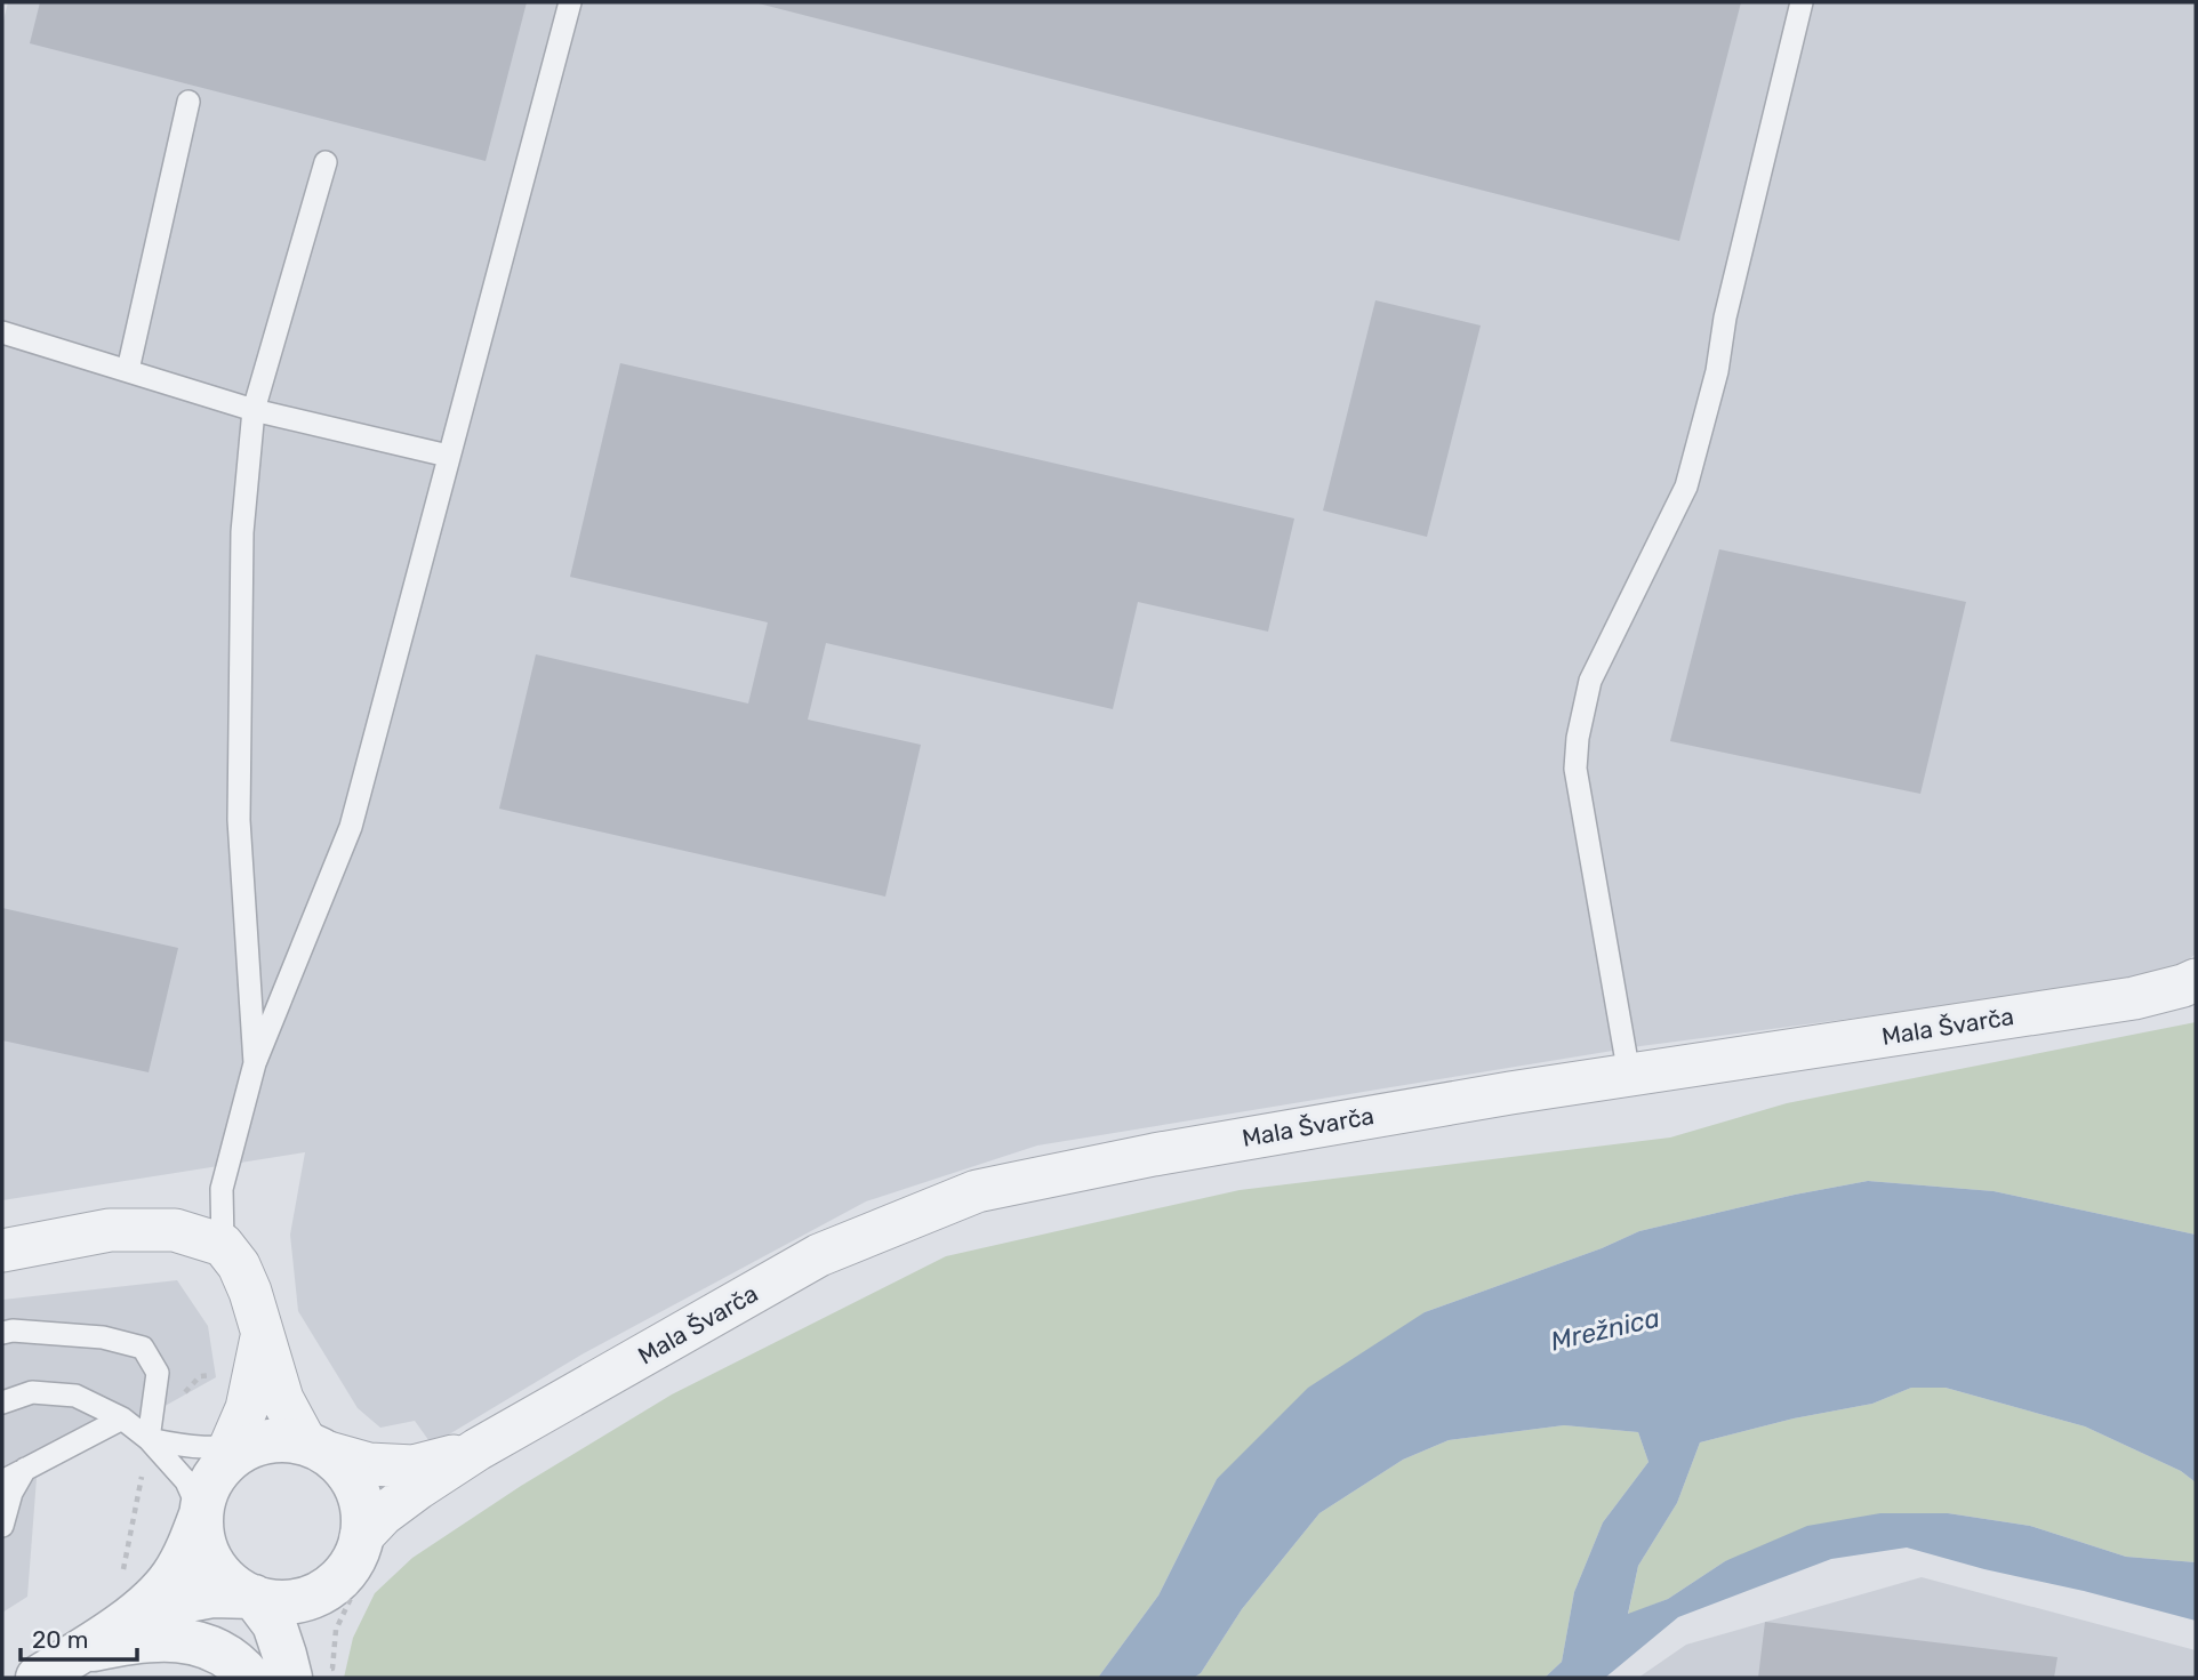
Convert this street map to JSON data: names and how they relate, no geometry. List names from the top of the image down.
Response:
{
  "streets": {
    "street": ["Mala Švarča"]
  },
  "water": ["Mrežnica"],
  "scale_bar": "20 m"
}
